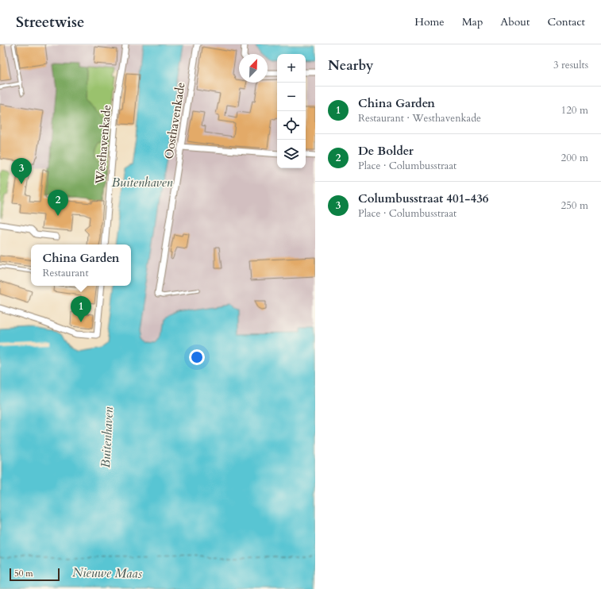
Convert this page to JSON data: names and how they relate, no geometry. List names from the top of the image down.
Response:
{
  "streets": {
    "street": ["Oosthavenkade", "Westhavenkade"]
  },
  "water": ["Buitenhaven", "Nieuwe Maas"],
  "scale_bar": "50 m",
  "north": "top right",
  "page": {
    "header": "Streetwise",
    "nav": [
      "Home",
      "Map",
      "About",
      "Contact"
    ],
    "heading": ["Nearby", "3 results"],
    "map_buttons": ["+", "−"],
    "list": [
      {
        "mark": "1",
        "name": "China Garden",
        "note": "Restaurant · Westhavenkade",
        "value": "120 m"
      },
      {
        "mark": "2",
        "name": "De Bolder",
        "note": "Place · Columbusstraat",
        "value": "200 m"
      },
      {
        "mark": "3",
        "name": "Columbusstraat 401-436",
        "note": "Place · Columbusstraat",
        "value": "250 m"
      }
    ],
    "pins": ["3", "2", "1"],
    "popup": ["China Garden", "Restaurant"],
    "scale": "50 m"
  }
}
